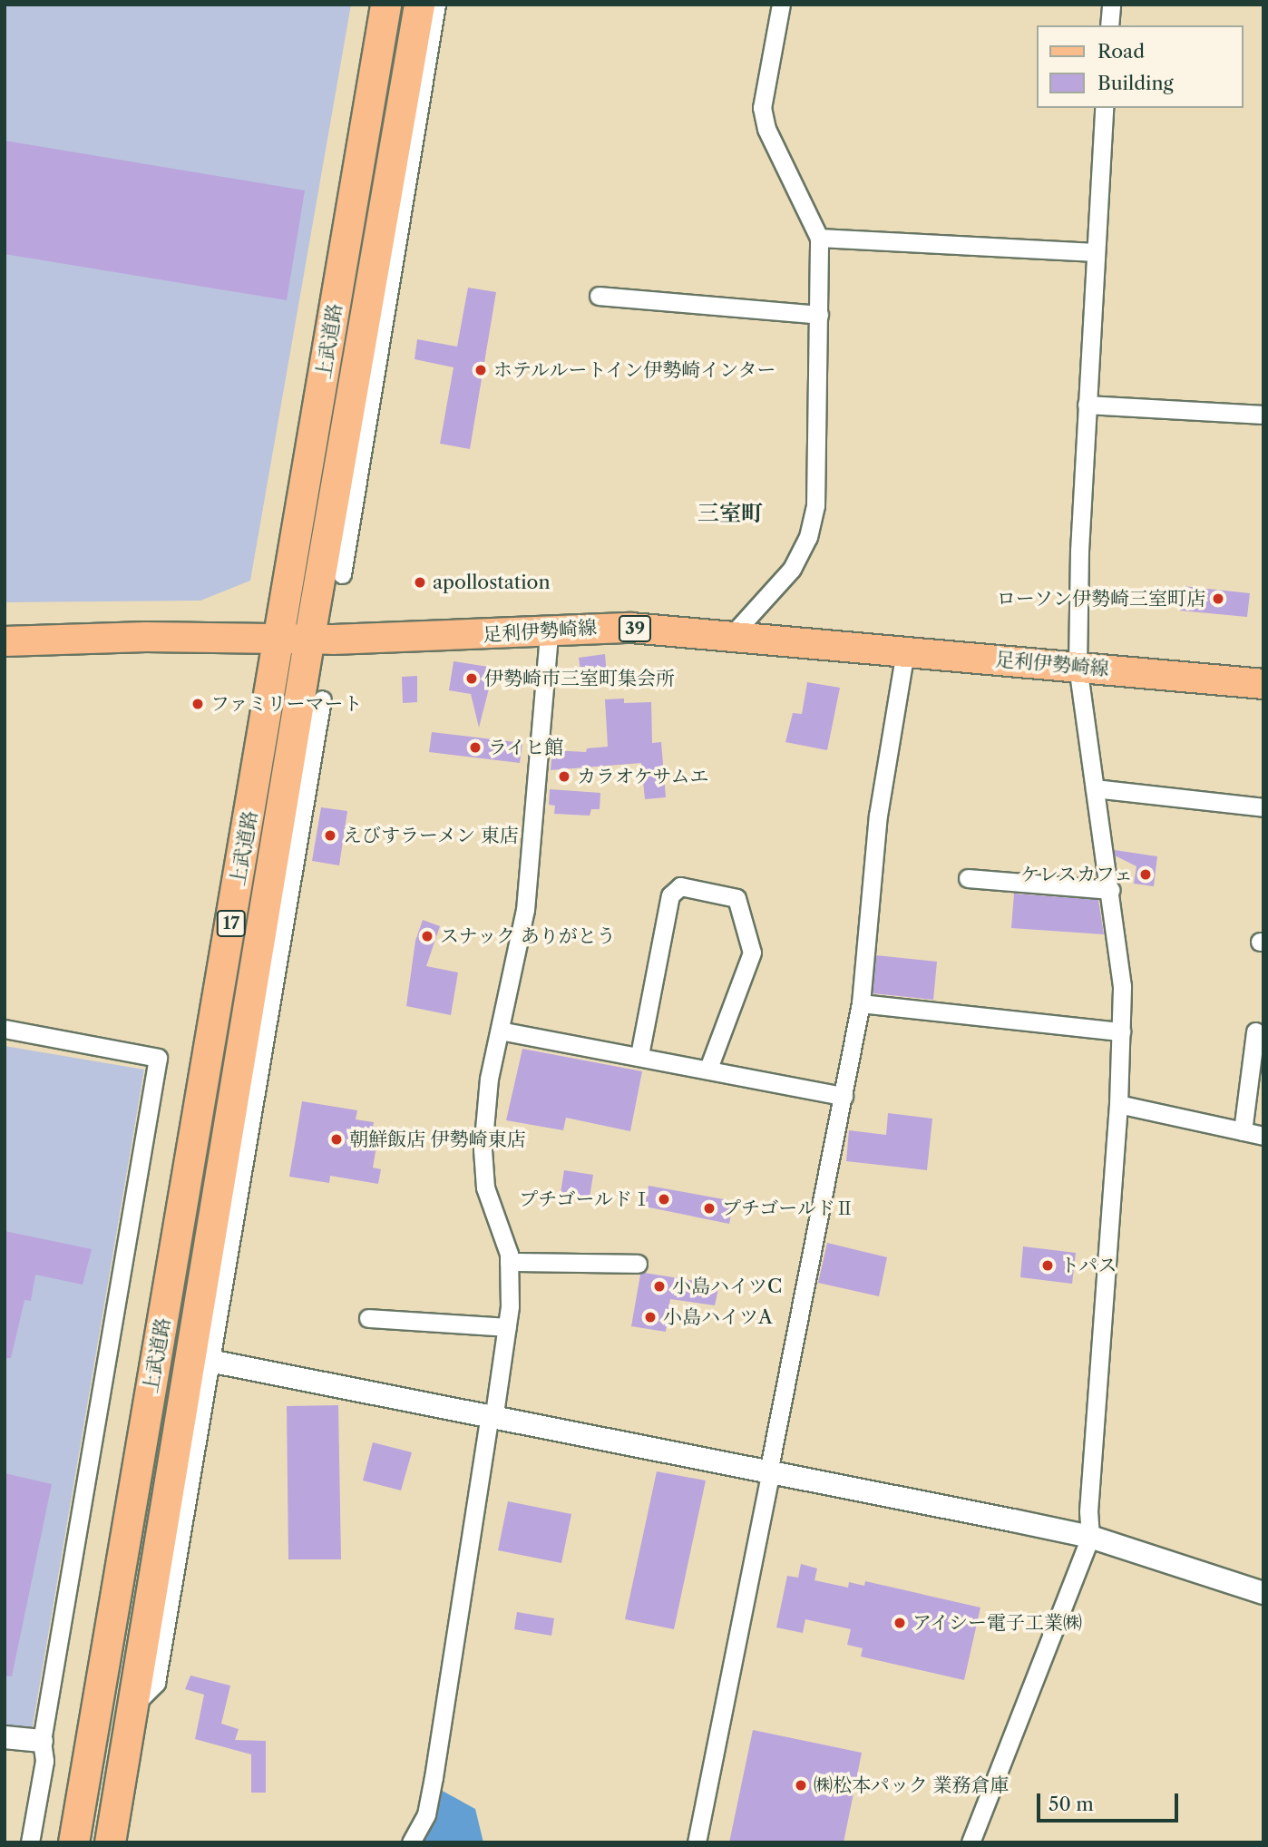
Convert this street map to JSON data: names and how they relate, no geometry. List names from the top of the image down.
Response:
{
  "streets": {
    "highway": ["上武道路", "17"],
    "main road": ["39", "足利伊勢崎線"]
  },
  "crossings": [
    ["上武道路", "足利伊勢崎線"]
  ],
  "districts": ["三室町"],
  "places": [
    "ホテルルートイン伊勢崎インター",
    "apollostation",
    "ローソン伊勢崎三室町店",
    "伊勢崎市三室町集会所",
    "ファミリーマート",
    "ライヒ館",
    "カラオケサムエ",
    "えびすラーメン 東店",
    "ケレスカフェ",
    "スナック ありがとう",
    "朝鮮飯店 伊勢崎東店",
    "プチゴールドⅠ",
    "プチゴールドⅡ",
    "トパス",
    "小島ハイツC",
    "小島ハイツA",
    "アイシー電子工業㈱",
    "㈱松本パック 業務倉庫"
  ],
  "legend": ["Road", "Building"],
  "scale_bar": "50 m"
}
